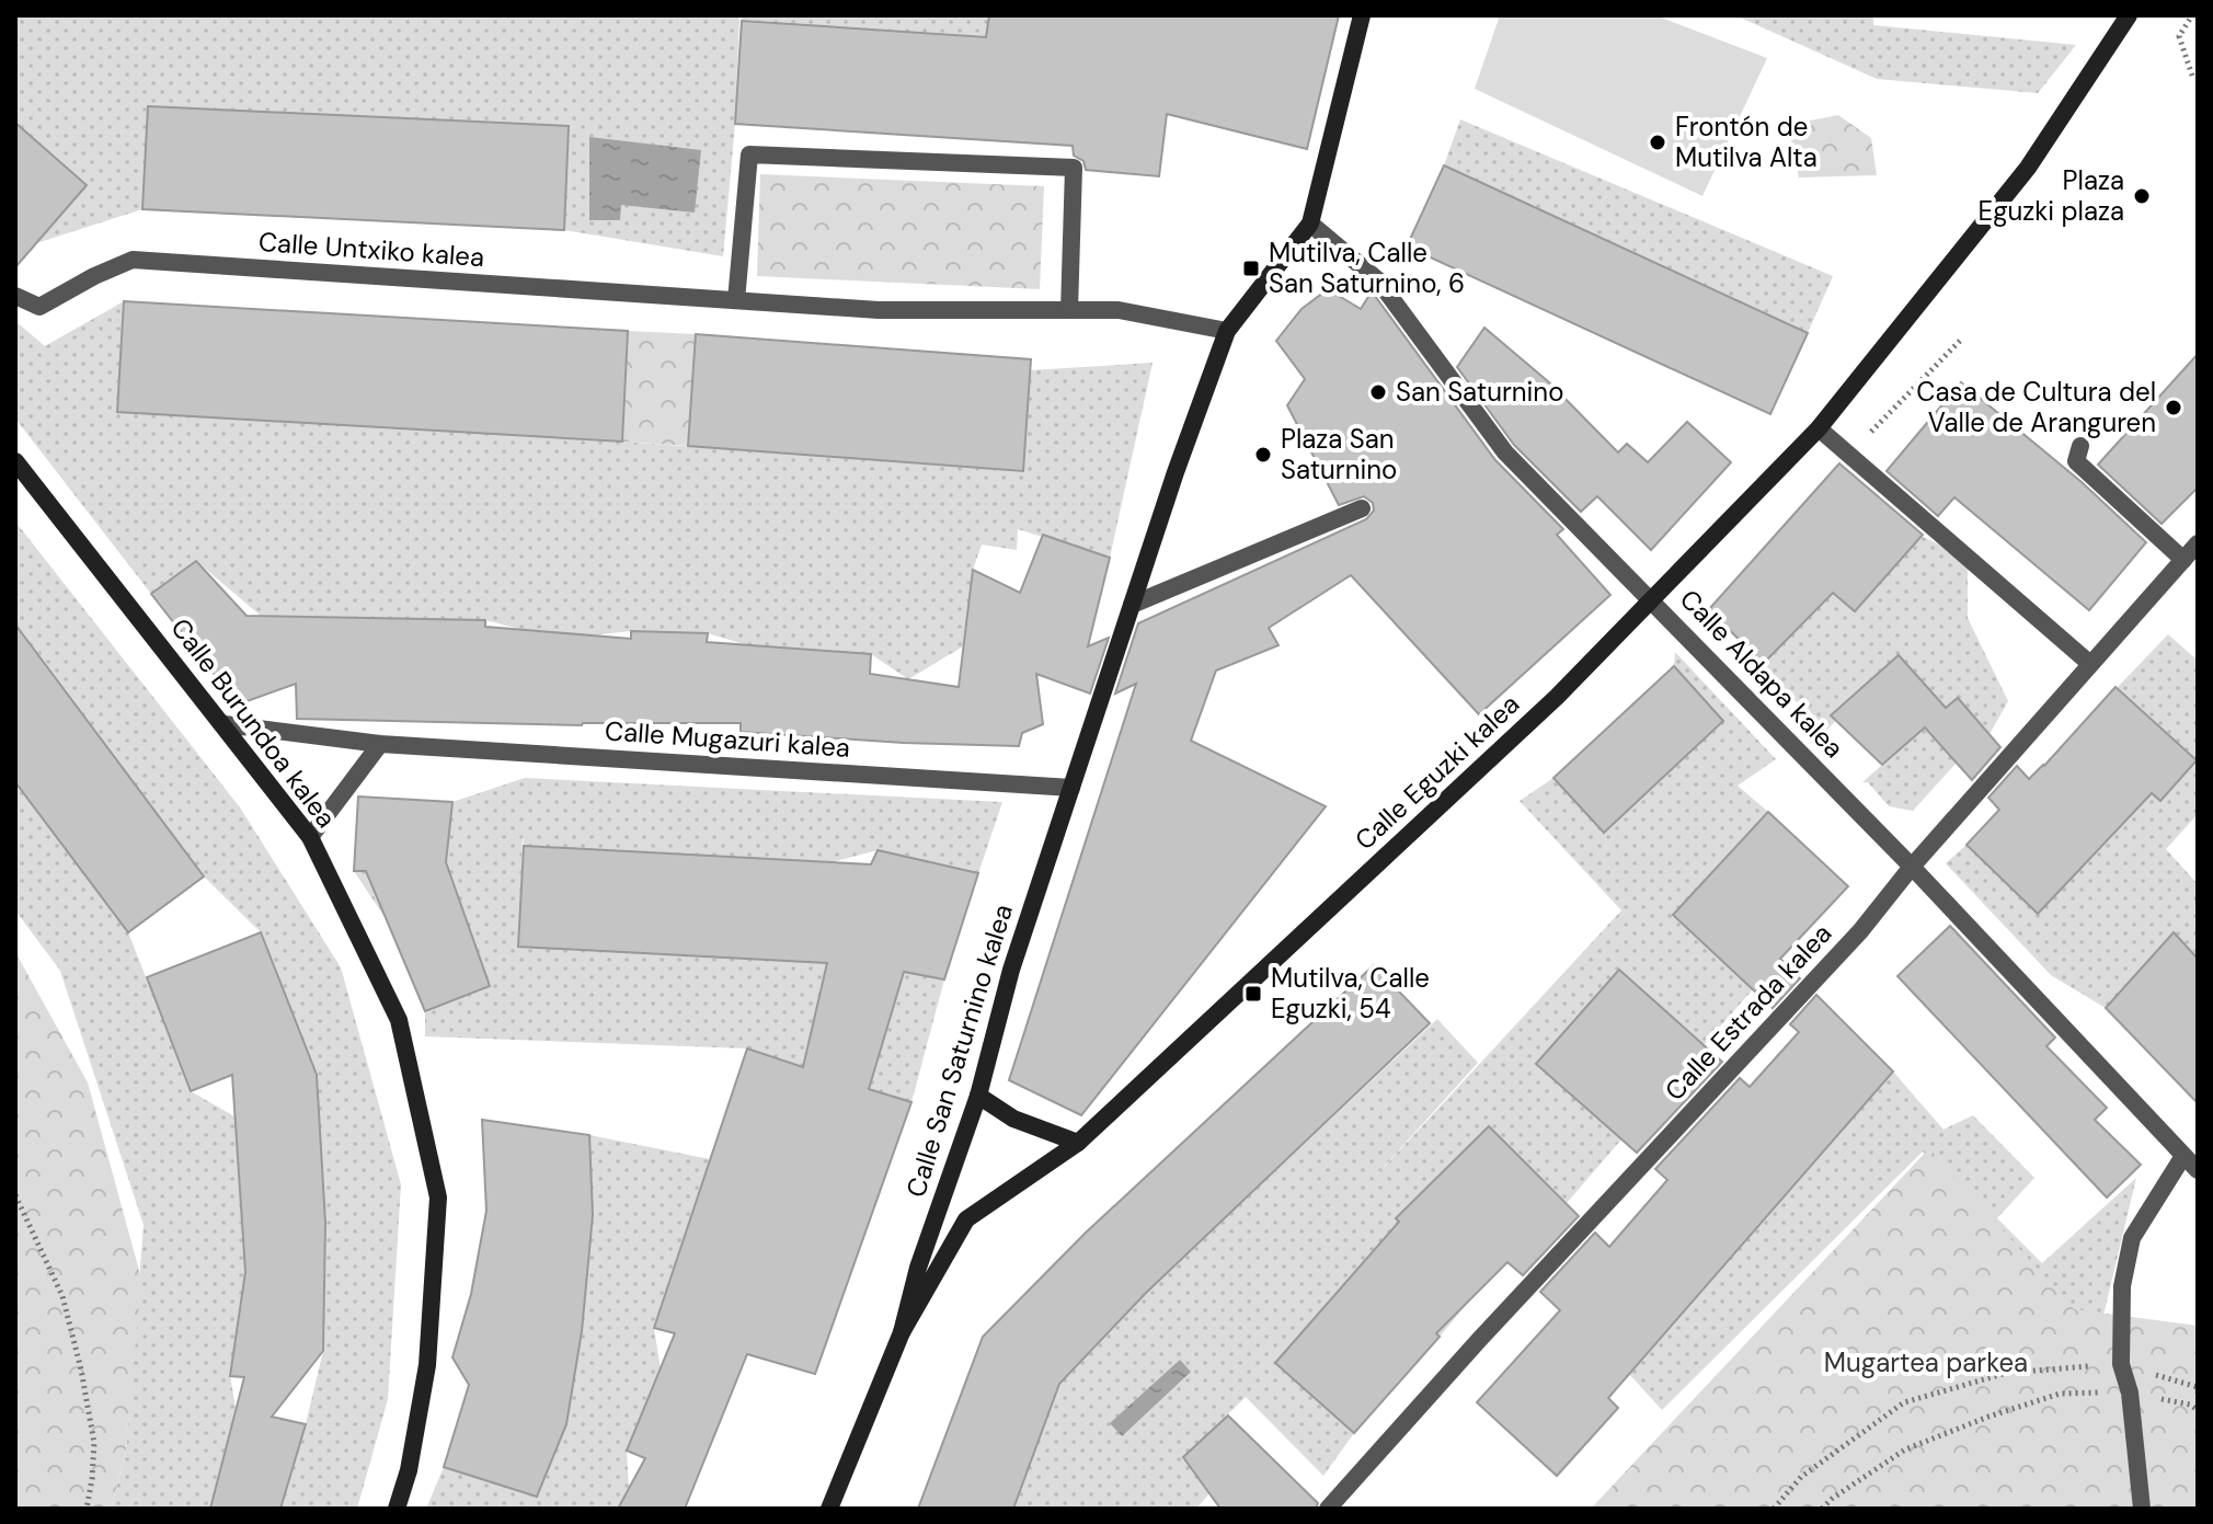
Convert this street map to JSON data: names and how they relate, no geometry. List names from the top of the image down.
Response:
{
  "streets": {
    "street": [
      "Calle Untxiko kalea",
      "Calle Aldapa kalea",
      "Calle Burundoa kalea",
      "Calle Mugazuri kalea",
      "Calle Eguzki kalea",
      "Calle Estrada kalea",
      "Calle San Saturnino kalea"
    ]
  },
  "crossings": [
    ["Calle Untxiko kalea", "Calle San Saturnino kalea"],
    ["Calle Aldapa kalea", "Calle Eguzki kalea"],
    ["Calle Aldapa kalea", "Calle Estrada kalea"],
    ["Calle Aldapa kalea", "Calle San Saturnino kalea"],
    ["Calle Burundoa kalea", "Calle Mugazuri kalea"],
    ["Calle Mugazuri kalea", "Calle San Saturnino kalea"],
    ["Calle Eguzki kalea", "Calle San Saturnino kalea"]
  ],
  "parks": ["Mugartea parkea"],
  "places": {
    "other": [
      "Frontón de Mutilva Alta",
      "Plaza Eguzki plaza",
      "San Saturnino",
      "Casa de Cultura del Valle de Aranguren",
      "Plaza San Saturnino"
    ],
    "transit": ["Mutilva, Calle San Saturnino, 6", "Mutilva, Calle Eguzki, 54"]
  }
}
